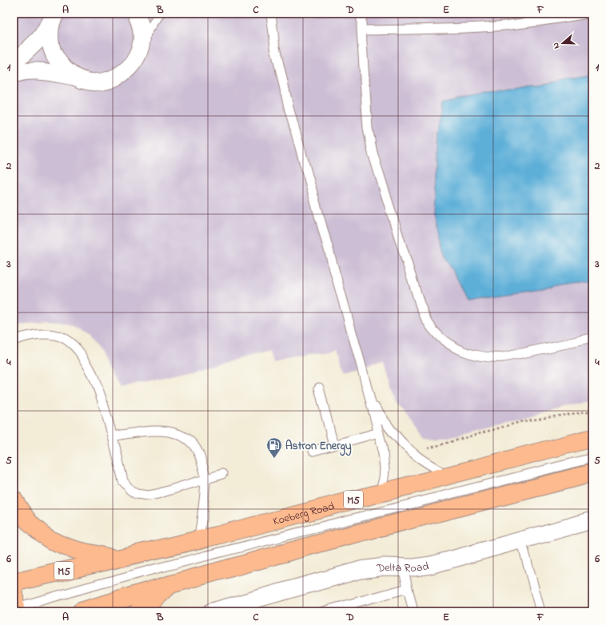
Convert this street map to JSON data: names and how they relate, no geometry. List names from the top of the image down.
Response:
{
  "streets": {
    "main road": ["M5", "Koeberg Road"],
    "street": ["Delta Road"]
  },
  "places": {
    "fuel station": ["Astron Energy"]
  },
  "north": "left",
  "grid": {
    "columns": [
      "A",
      "B",
      "C",
      "D",
      "E",
      "F"
    ],
    "rows": [
      "1",
      "2",
      "3",
      "4",
      "5",
      "6"
    ]
  }
}
